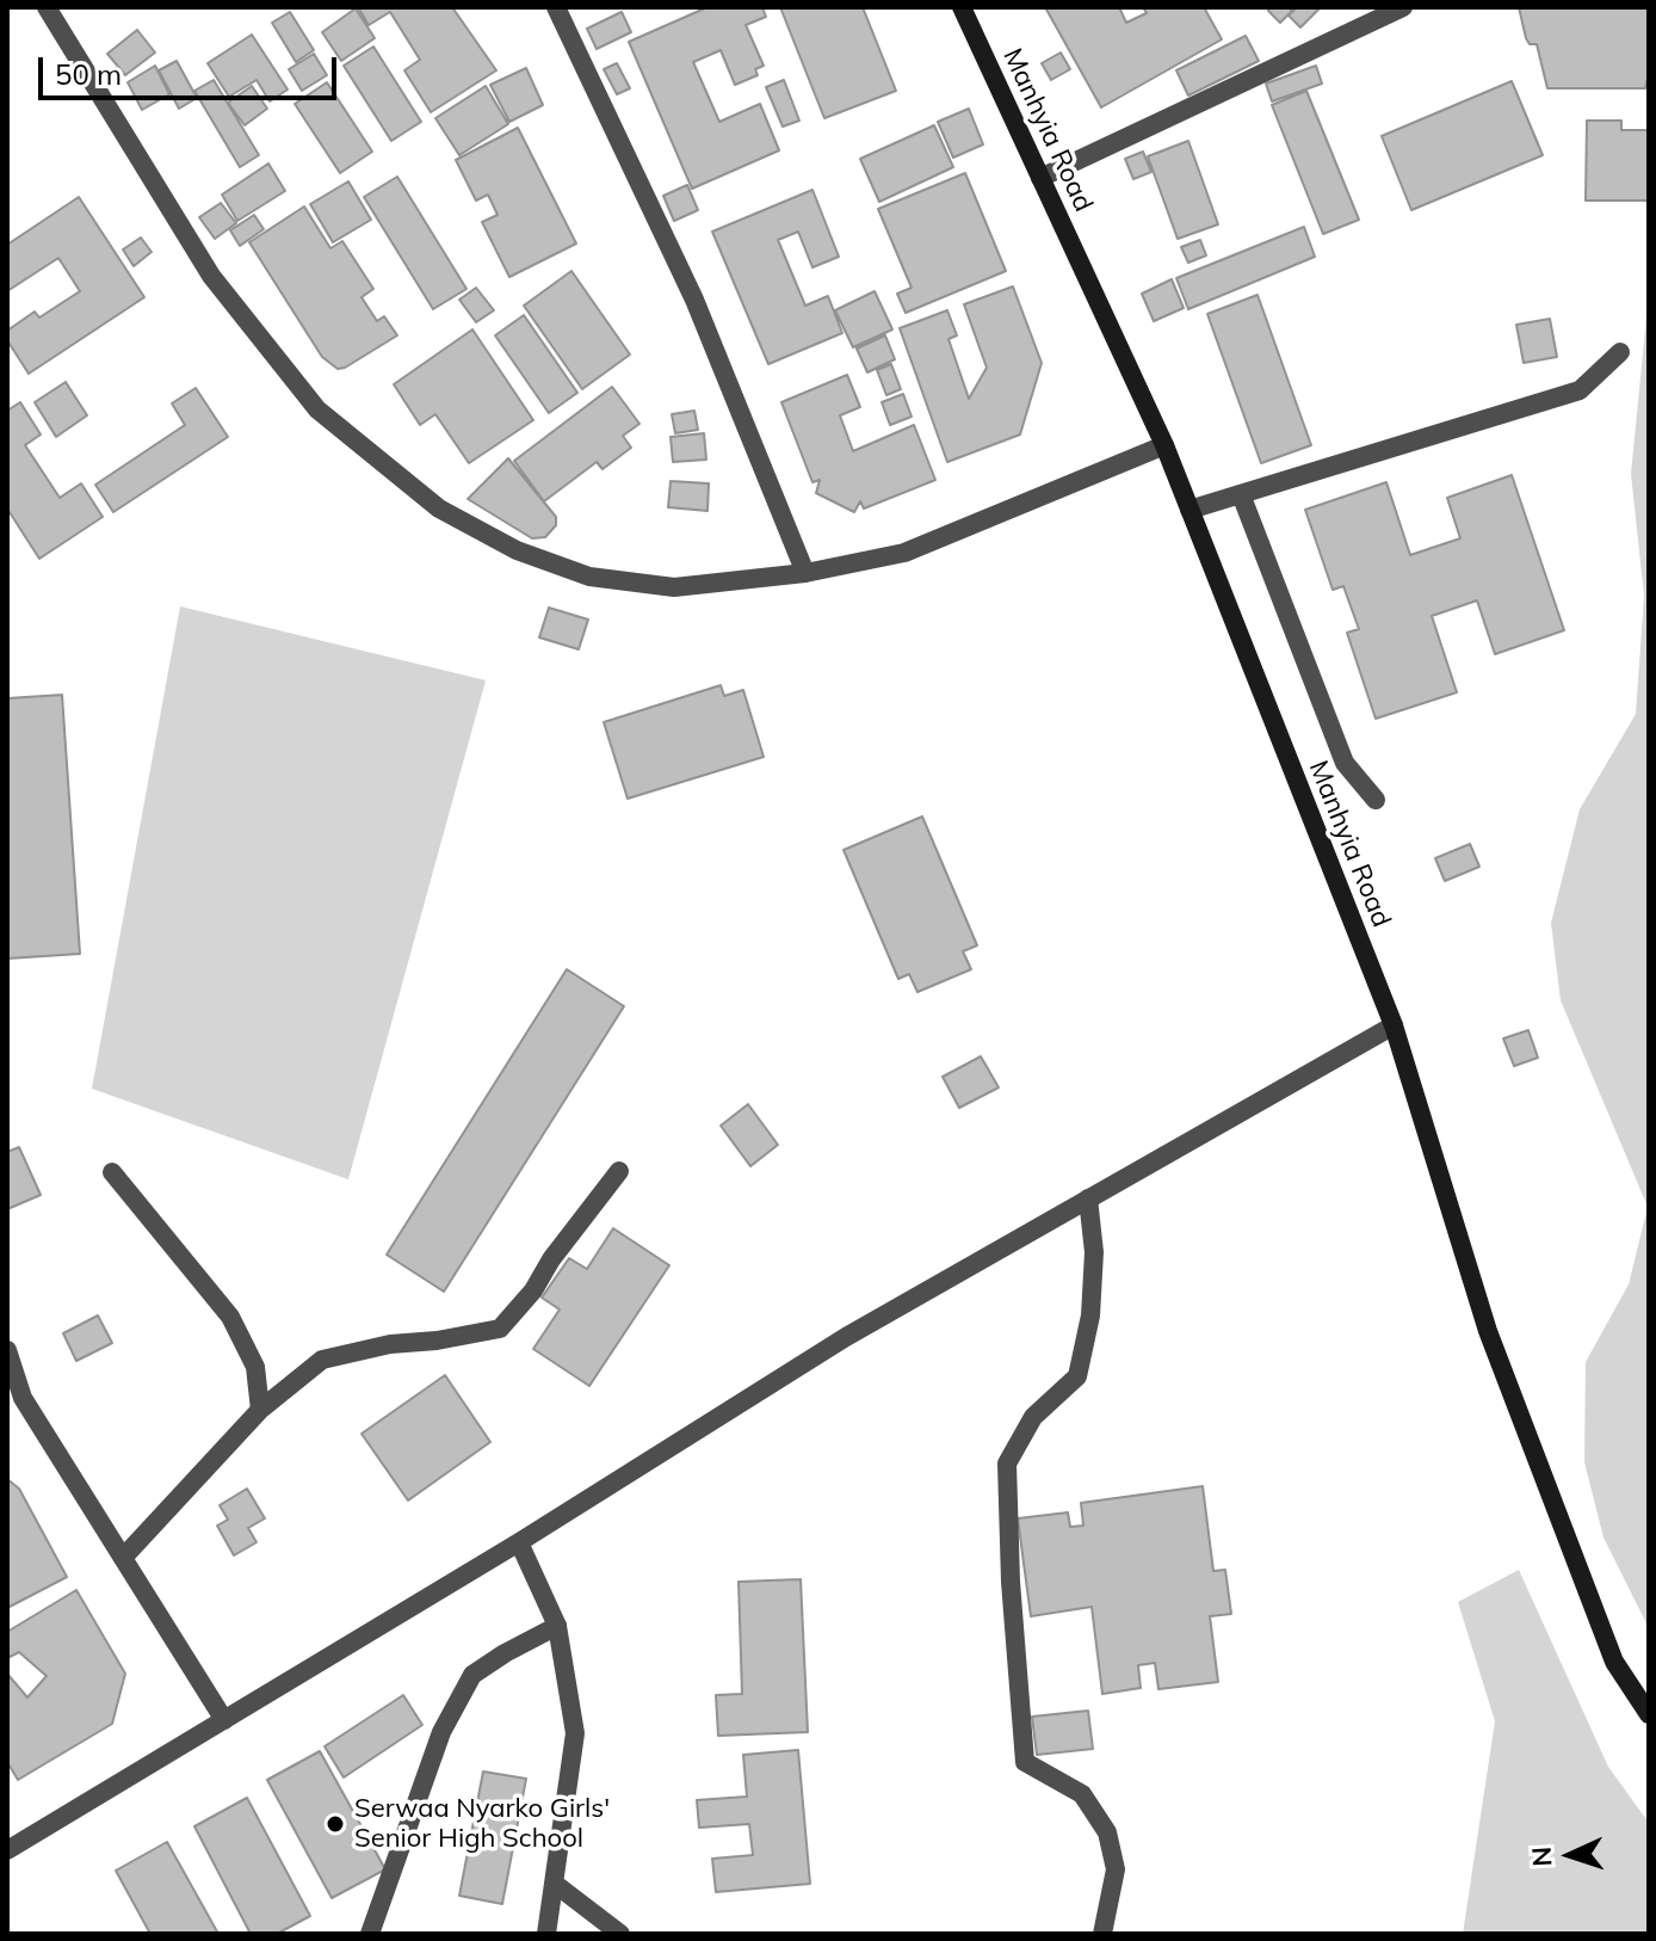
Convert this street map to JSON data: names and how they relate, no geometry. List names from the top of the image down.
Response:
{
  "streets": {
    "main road": ["Manhyia Road"]
  },
  "places": ["Serwaa Nyarko Girls' Senior High School"],
  "scale_bar": "50 m",
  "north": "left"
}
